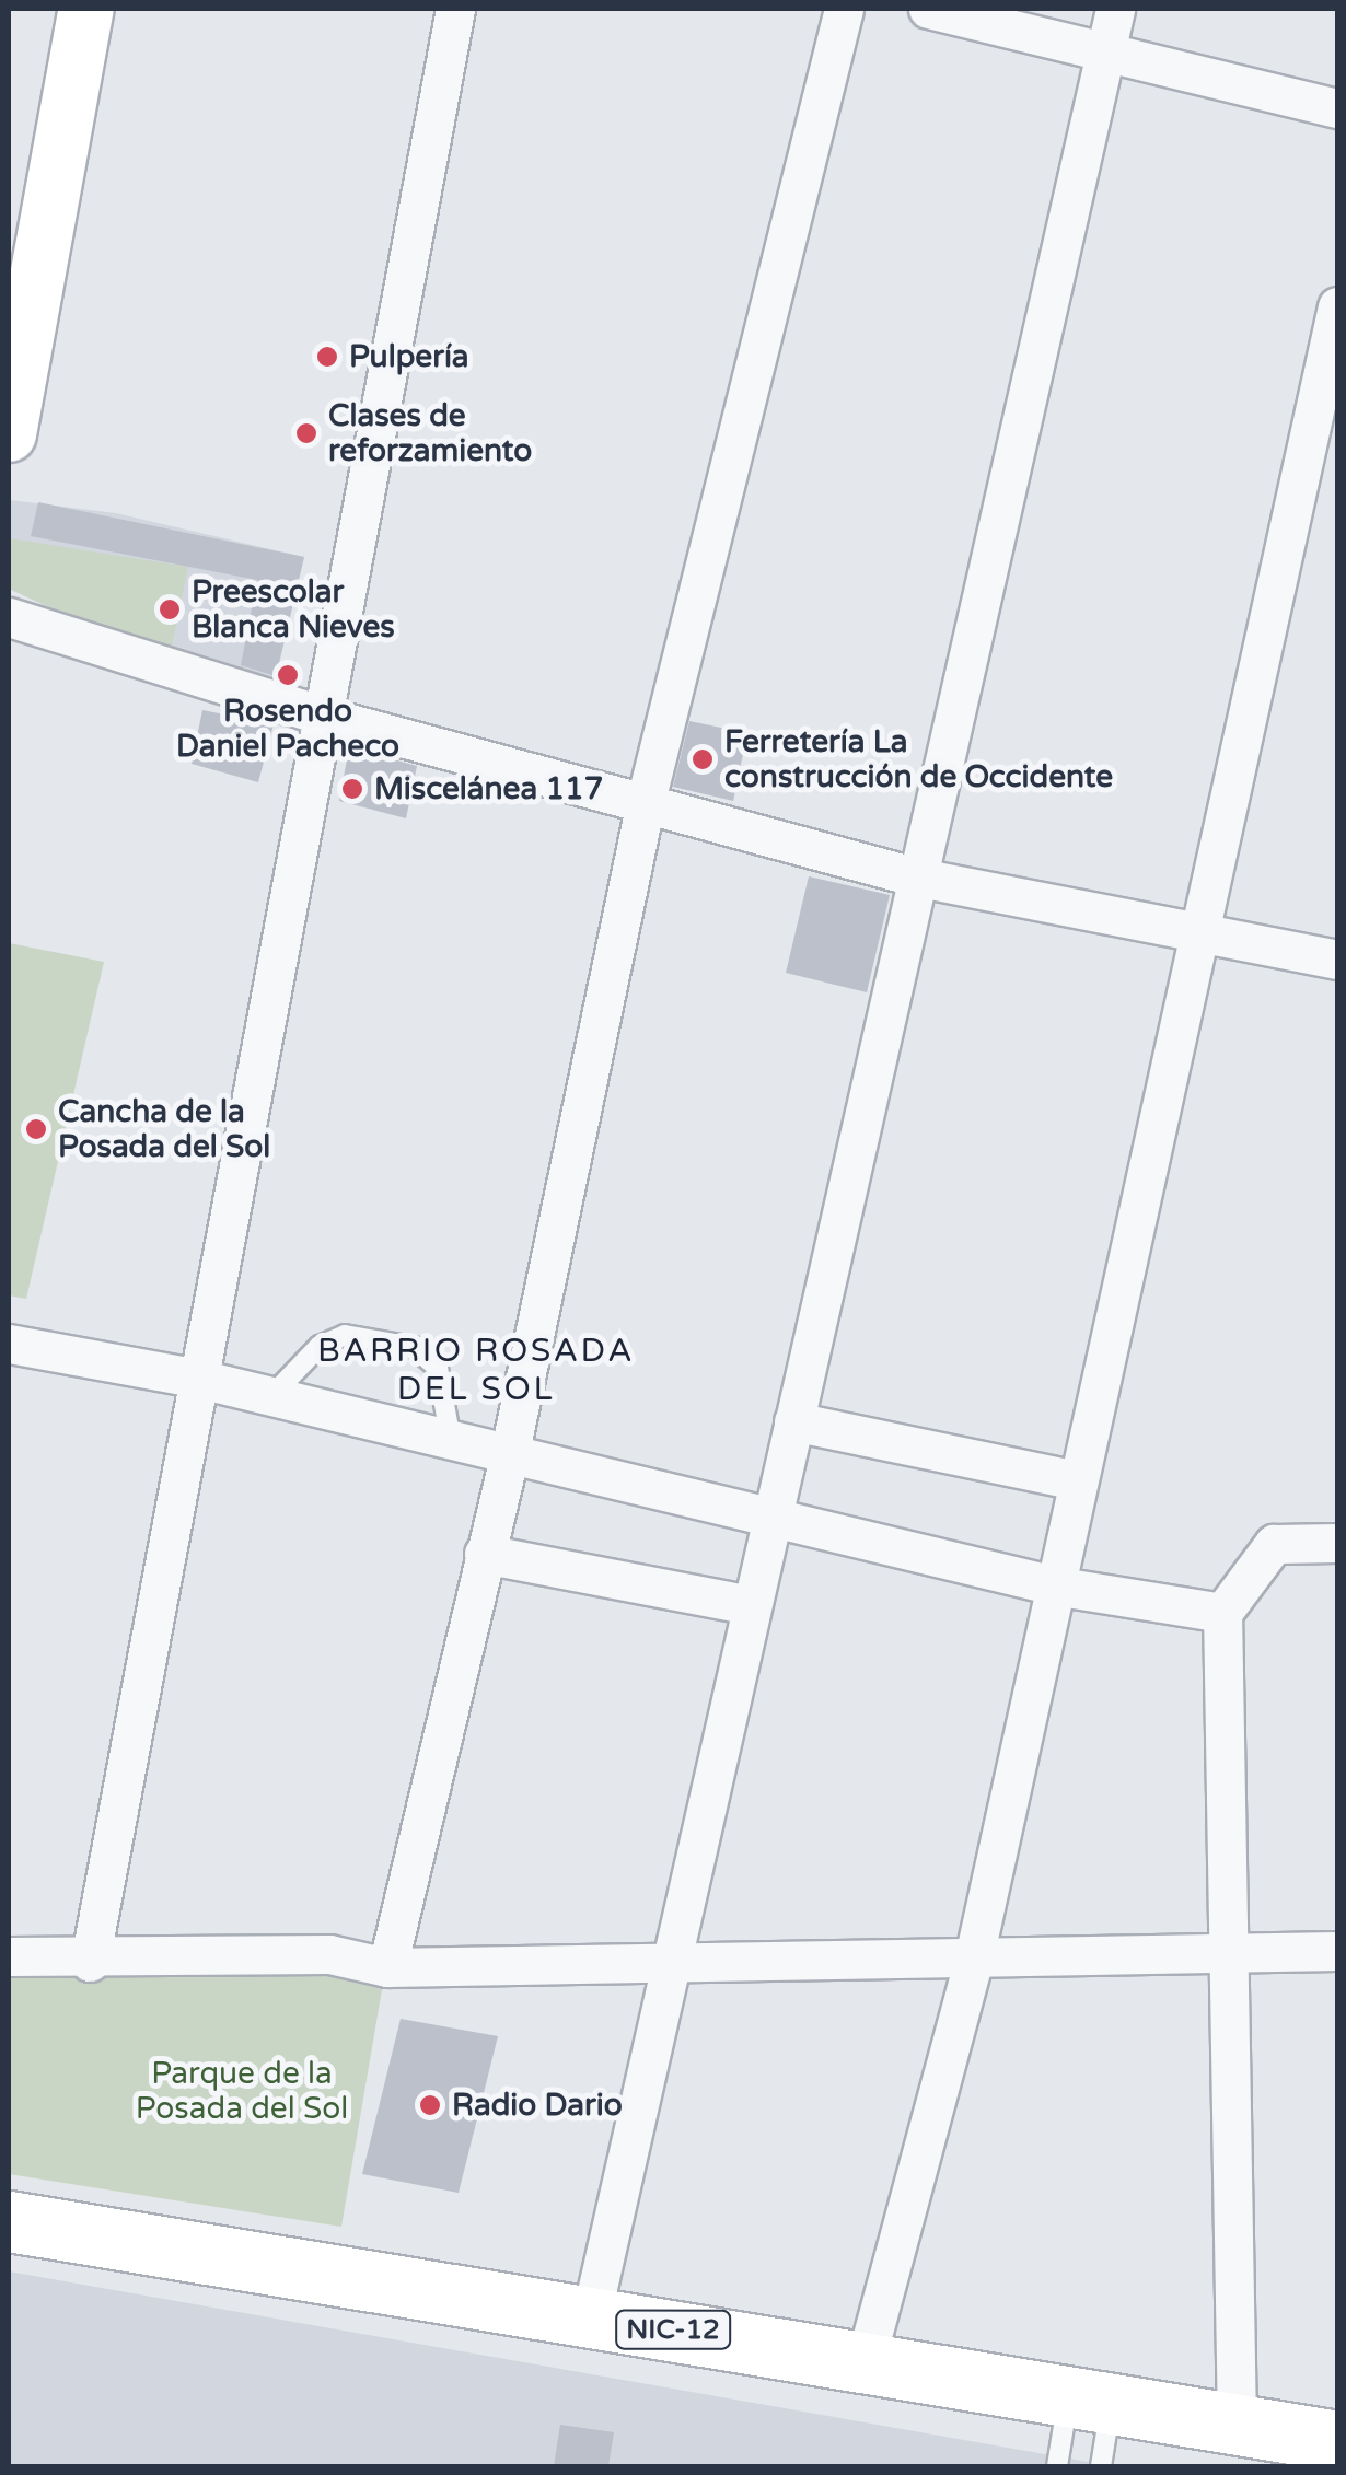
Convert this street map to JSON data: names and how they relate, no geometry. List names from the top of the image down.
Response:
{
  "streets": {
    "highway": ["NIC-12"]
  },
  "districts": ["BARRIO ROSADA DEL SOL"],
  "parks": ["Parque de la Posada del Sol"],
  "places": [
    "Pulpería",
    "Clases de reforzamiento",
    "Preescolar Blanca Nieves",
    "Rosendo Daniel Pacheco",
    "Ferretería La construcción de Occidente",
    "Miscelánea 117",
    "Cancha de la Posada del Sol",
    "Radio Dario"
  ]
}
